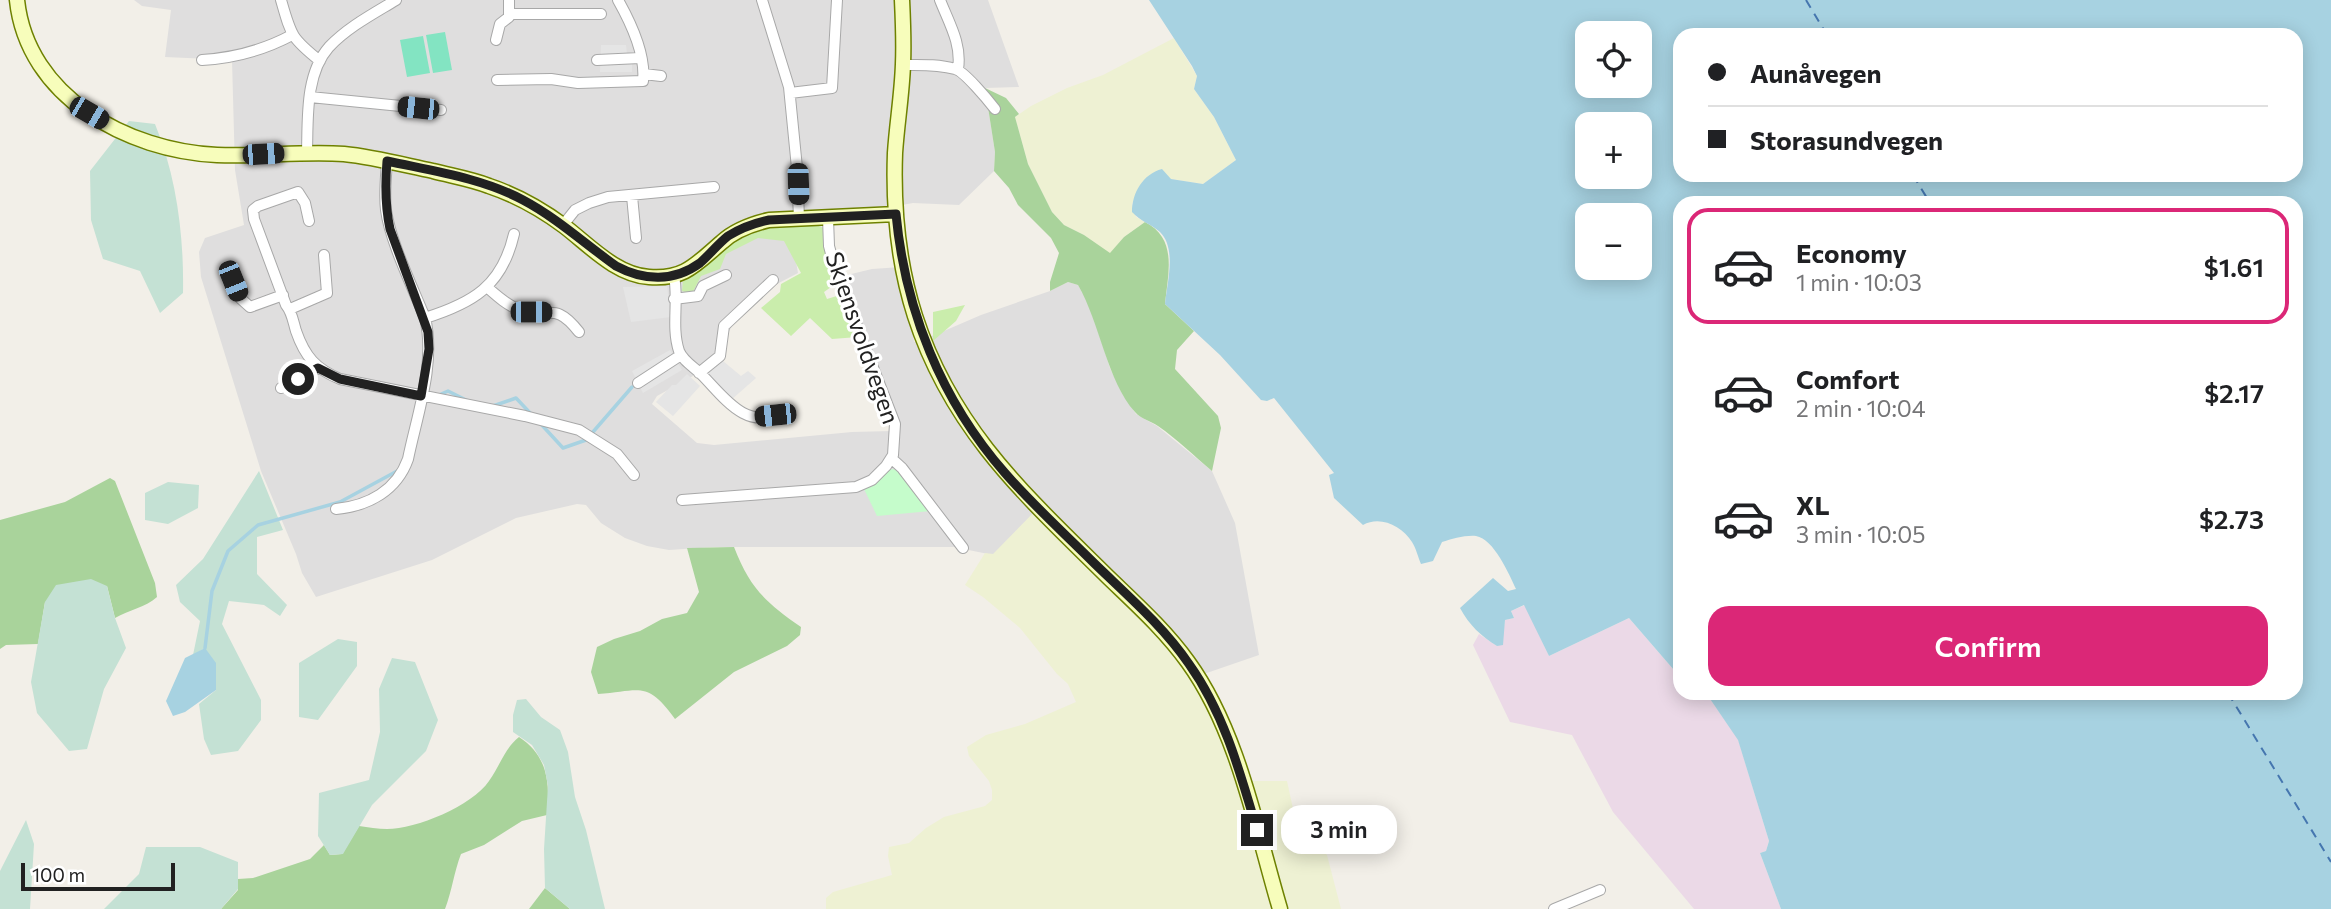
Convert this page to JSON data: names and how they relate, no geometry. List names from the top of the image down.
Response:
{
  "streets": {
    "street": ["Skjensvoldvegen"]
  },
  "scale_bar": "100 m",
  "page": {
    "map_buttons": ["+", "−"],
    "banner": ["Aunåvegen", "Storasundvegen"],
    "list": [
      {
        "name": "Economy",
        "note": "1 min · 10:03",
        "value": "$1.61"
      },
      {
        "name": "Comfort",
        "note": "2 min · 10:04",
        "value": "$2.17"
      },
      {
        "name": "XL",
        "note": "3 min · 10:05",
        "value": "$2.73"
      }
    ],
    "buttons": "Confirm",
    "bubble": "3 min",
    "scale": "100 m"
  }
}
